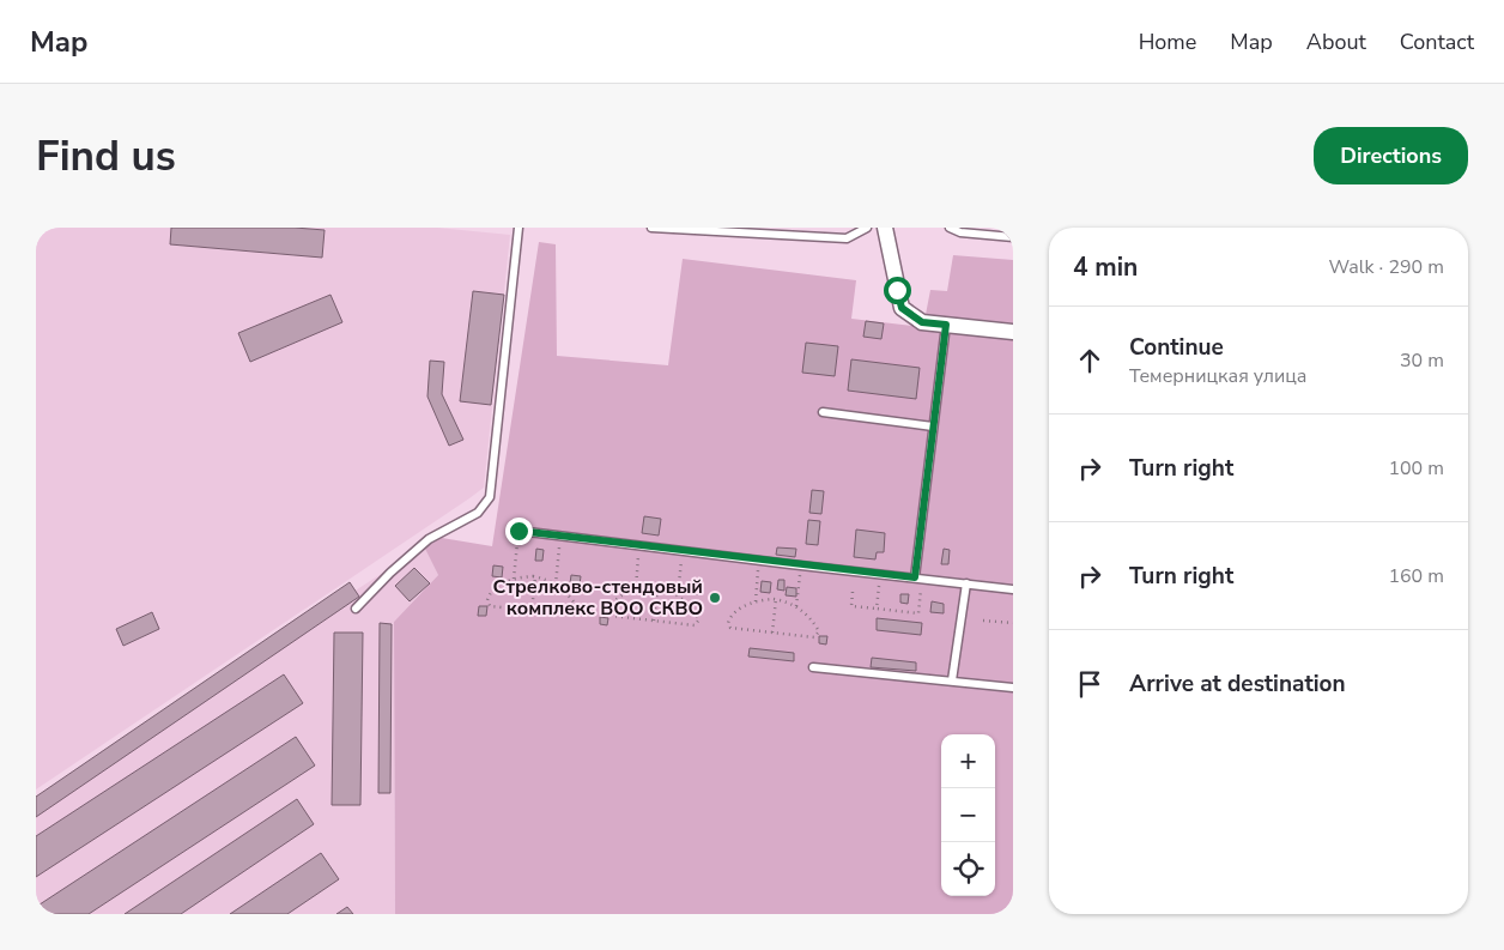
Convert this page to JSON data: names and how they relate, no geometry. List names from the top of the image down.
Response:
{
  "places": ["Стрелково-стендовый комплекс ВОО СКВО"],
  "page": {
    "header": "Map",
    "nav": [
      "Home",
      "Map",
      "About",
      "Contact"
    ],
    "buttons": "Directions",
    "title": "Find us",
    "heading": ["4 min", "Walk · 290 m"],
    "list": [
      ["Continue", "Темерницкая улица", "30 m"],
      ["Turn right", "100 m"],
      ["Turn right", "160 m"],
      "Arrive at destination"
    ],
    "map_buttons": ["+", "−"]
  }
}
